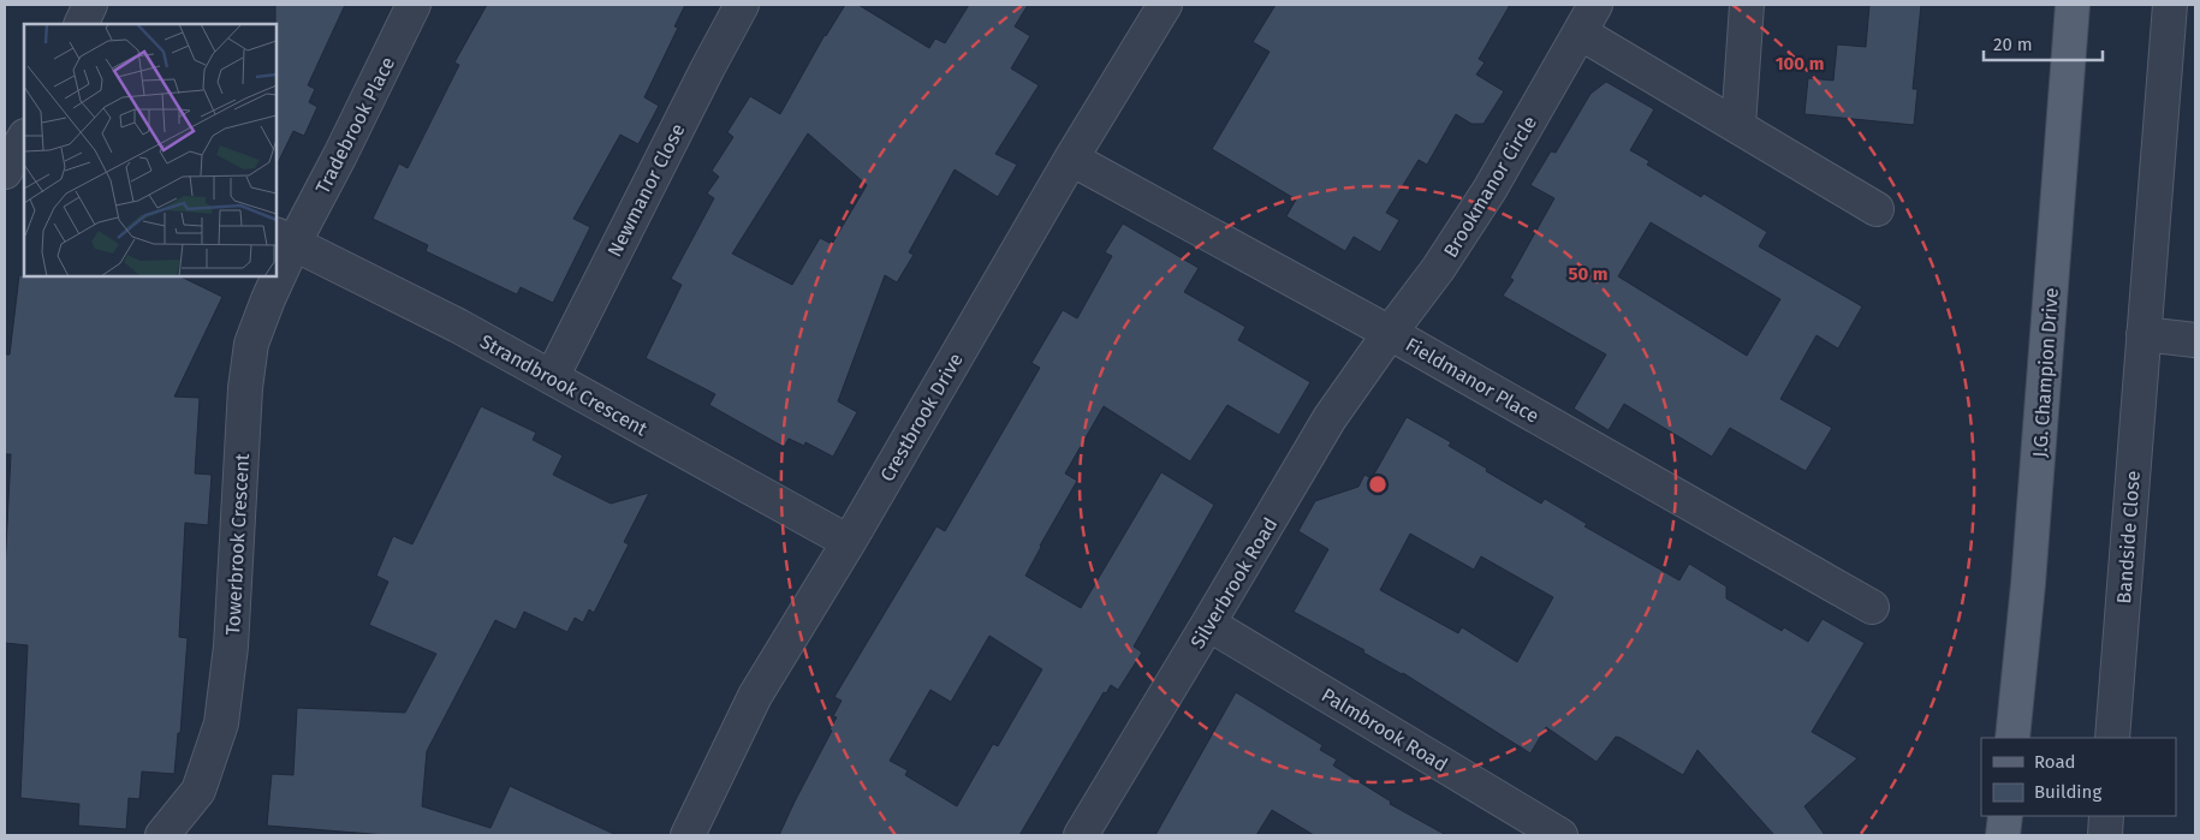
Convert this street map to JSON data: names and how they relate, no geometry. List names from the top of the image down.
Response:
{
  "streets": {
    "main road": ["J.G. Champion Drive"],
    "street": [
      "Tradebrook Place",
      "Brookmanor Circle",
      "Newmanor Close",
      "Fieldmanor Place",
      "Strandbrook Crescent",
      "Crestbrook Drive",
      "Bandside Close",
      "Towerbrook Crescent",
      "Silverbrook Road",
      "Palmbrook Road"
    ]
  },
  "crossings": [
    ["Tradebrook Place", "Strandbrook Crescent"],
    ["Tradebrook Place", "Towerbrook Crescent"],
    ["Brookmanor Circle", "Fieldmanor Place"],
    ["Brookmanor Circle", "Silverbrook Road"],
    ["Newmanor Close", "Strandbrook Crescent"],
    ["Fieldmanor Place", "Crestbrook Drive"],
    ["Fieldmanor Place", "Silverbrook Road"],
    ["Strandbrook Crescent", "Crestbrook Drive"],
    ["Strandbrook Crescent", "Towerbrook Crescent"],
    ["Silverbrook Road", "Palmbrook Road"]
  ],
  "legend": ["Road", "Building"],
  "scale_bar": "20 m",
  "rings": ["100 m", "50 m"]
}
